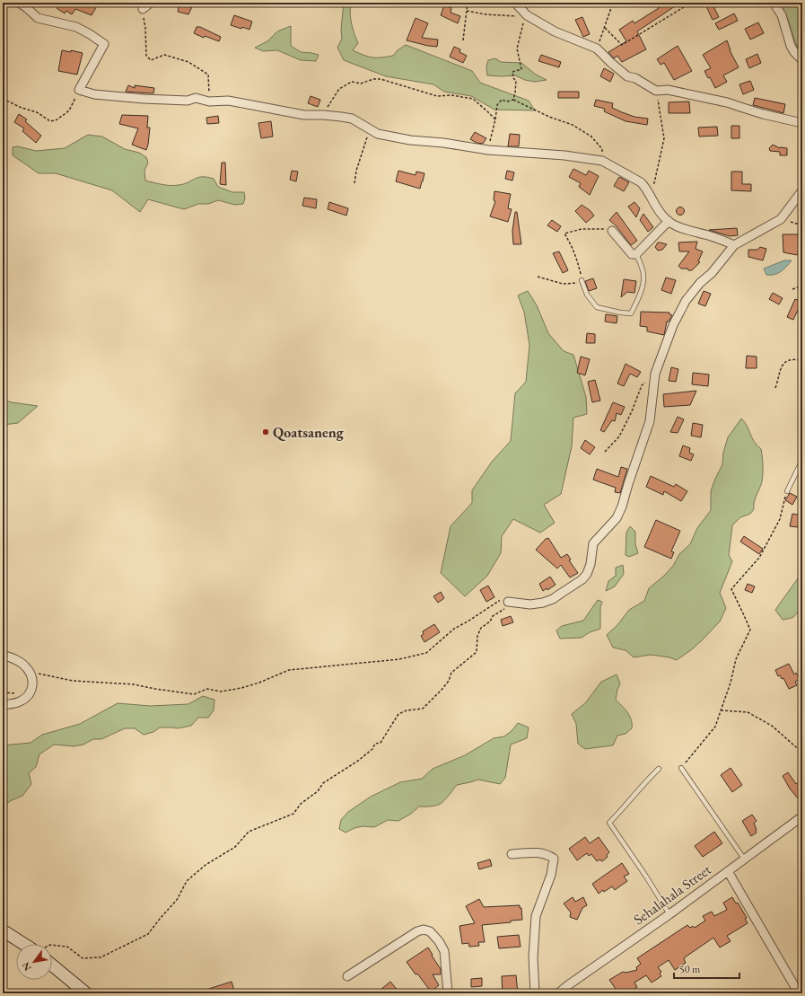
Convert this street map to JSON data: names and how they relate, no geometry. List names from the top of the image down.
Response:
{
  "streets": {
    "street": ["Sehalahala Street"]
  },
  "places": ["Qoatsaneng"],
  "scale_bar": "50 m",
  "north": "bottom left"
}
